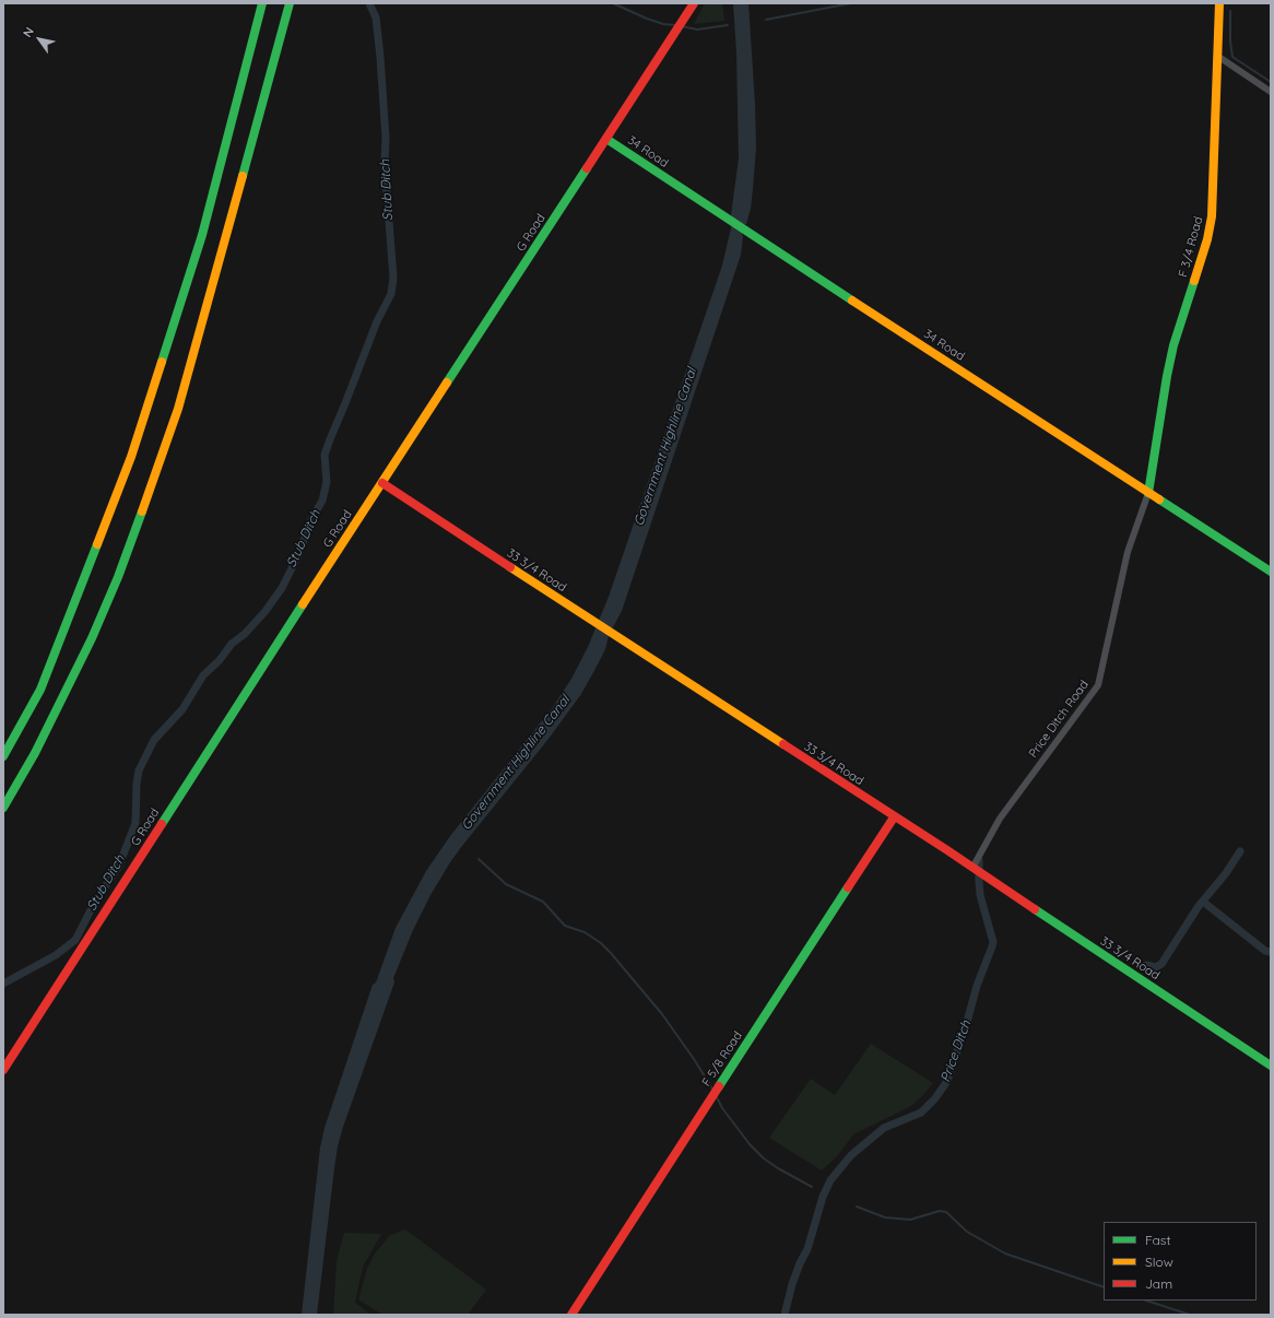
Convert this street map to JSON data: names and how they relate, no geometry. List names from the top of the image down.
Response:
{
  "streets": {
    "main road": [
      "34 Road",
      "G Road",
      "F 3/4 Road",
      "33 3/4 Road",
      "F 5/8 Road"
    ],
    "street": ["Price Ditch Road"]
  },
  "crossings": [
    ["34 Road", "G Road"],
    ["34 Road", "F 3/4 Road"],
    ["34 Road", "Price Ditch Road"],
    ["G Road", "33 3/4 Road"],
    ["F 3/4 Road", "Price Ditch Road"],
    ["33 3/4 Road", "Price Ditch Road"],
    ["33 3/4 Road", "F 5/8 Road"]
  ],
  "water": ["Stub Ditch", "Government Highline Canal", "Price Ditch"],
  "legend": ["Fast", "Slow", "Jam"],
  "north": "top left"
}
